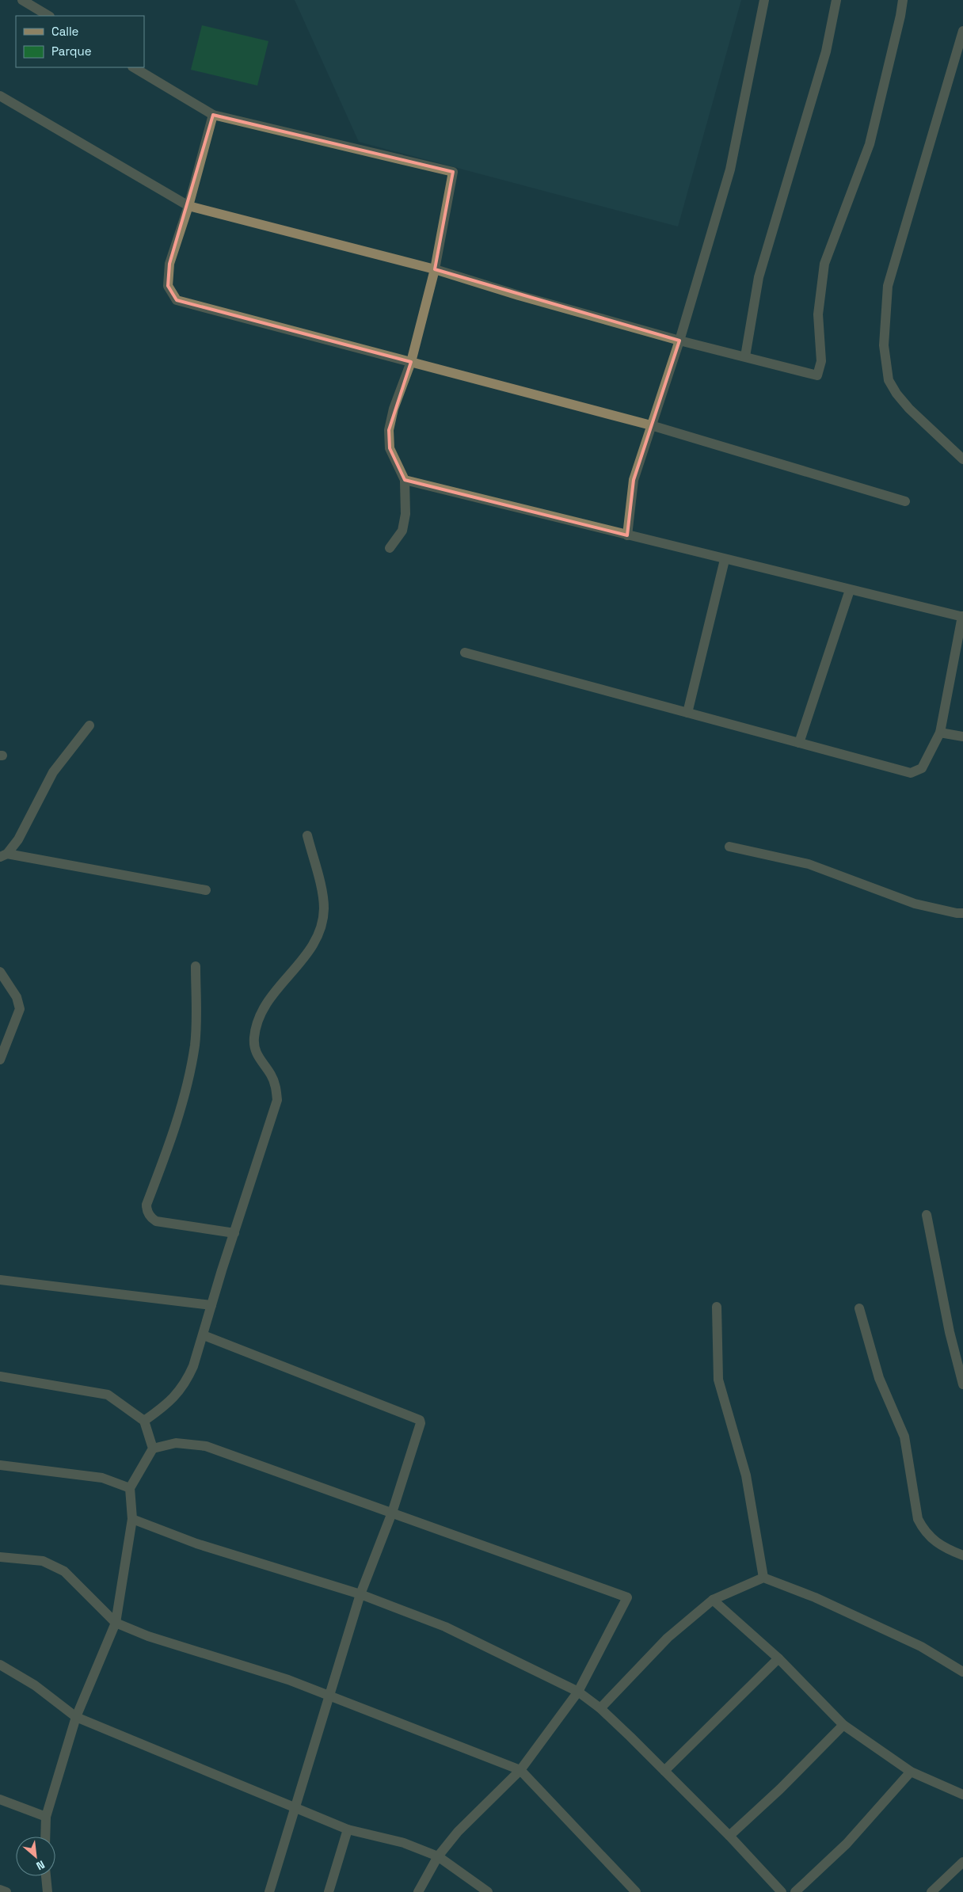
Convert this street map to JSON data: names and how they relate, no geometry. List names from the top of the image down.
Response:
{
  "legend": ["Calle", "Parque"],
  "north": "bottom right"
}
